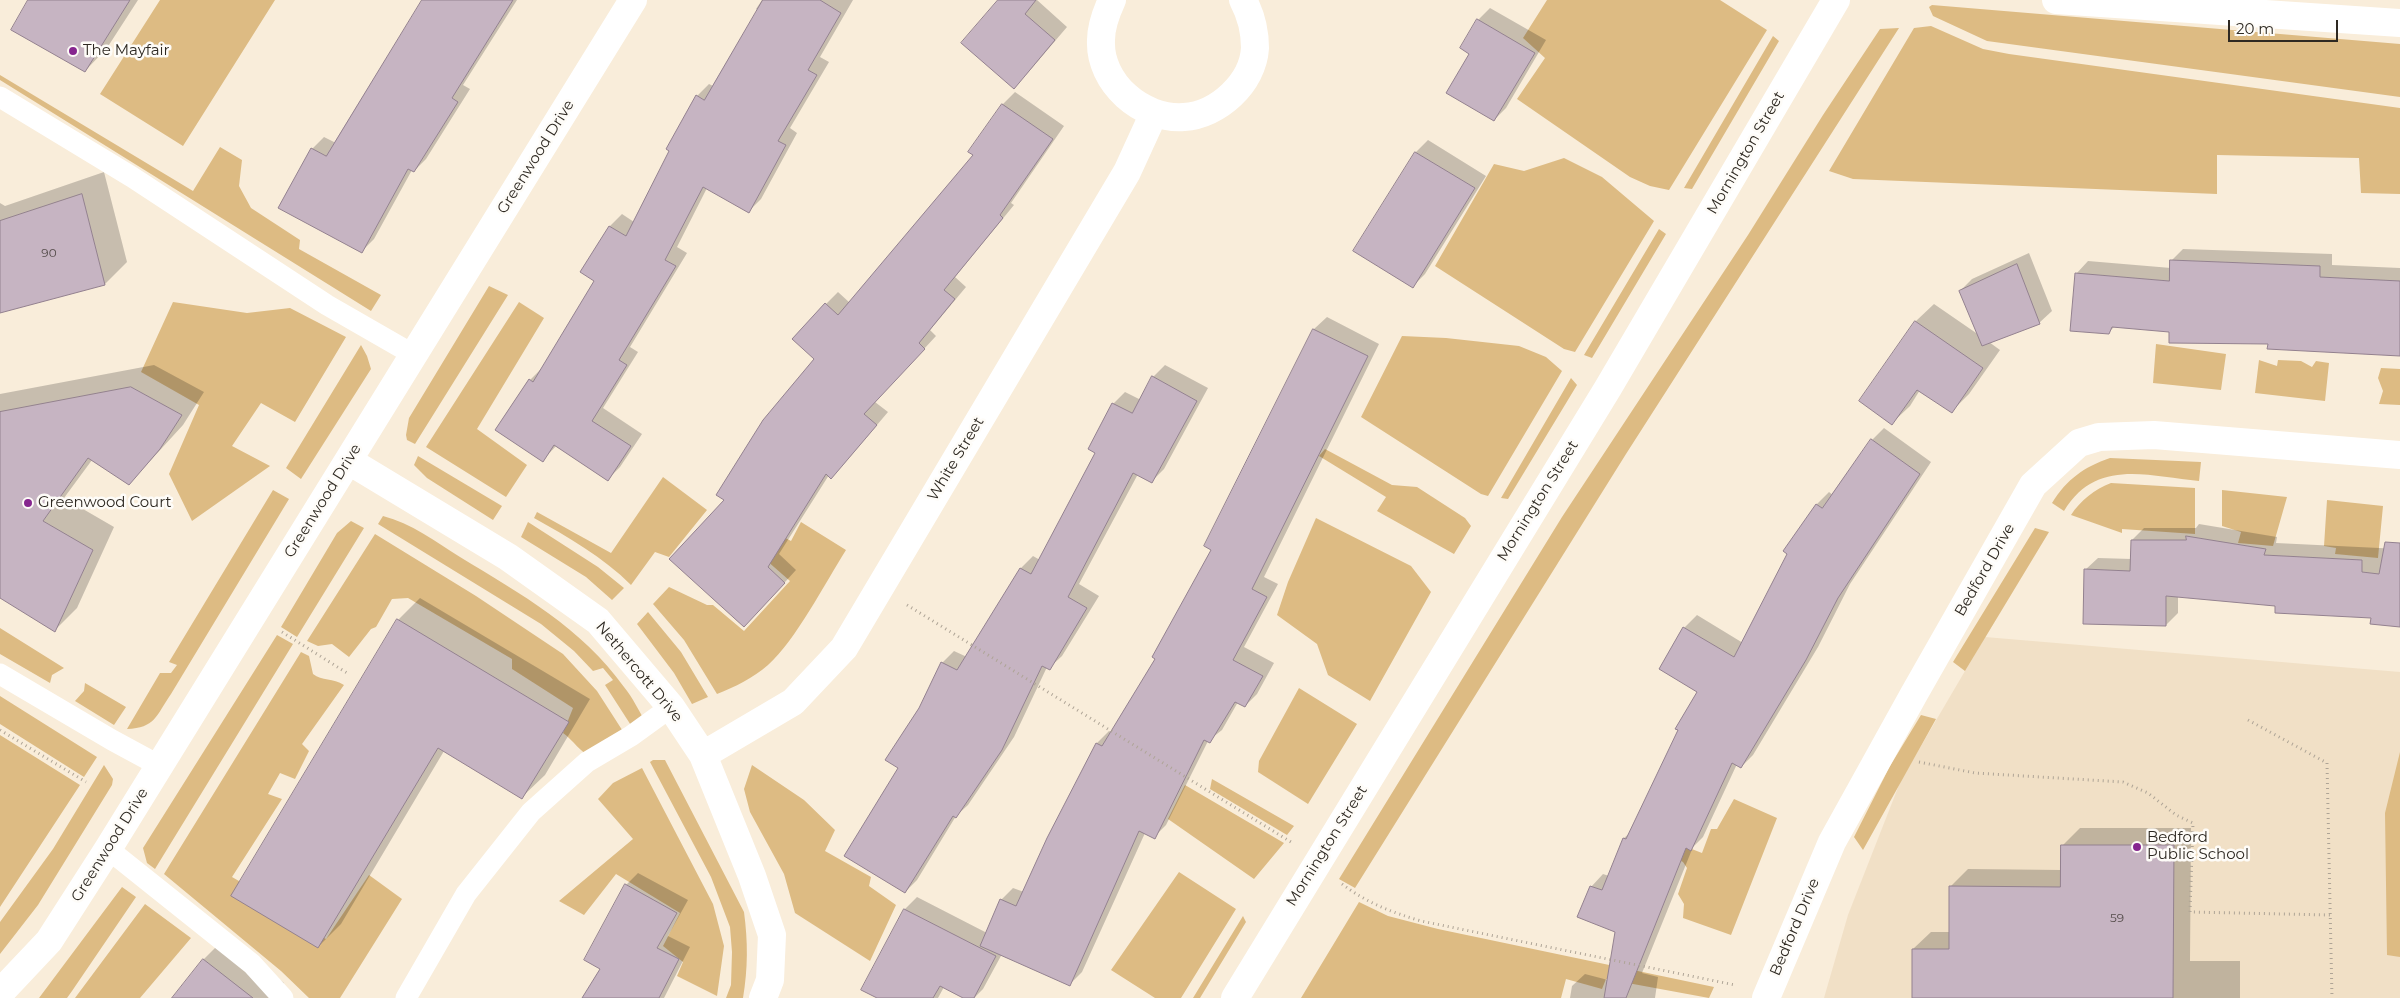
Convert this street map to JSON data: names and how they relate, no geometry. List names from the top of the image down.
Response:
{
  "streets": {
    "street": [
      "Mornington Street",
      "Greenwood Drive",
      "White Street",
      "Bedford Drive",
      "Nethercott Drive"
    ]
  },
  "crossings": [
    ["Greenwood Drive", "Nethercott Drive"],
    ["White Street", "Nethercott Drive"]
  ],
  "places": ["The Mayfair", "Greenwood Court", "Bedford Public School"],
  "house_numbers": ["90", "59"],
  "scale_bar": "20 m"
}
